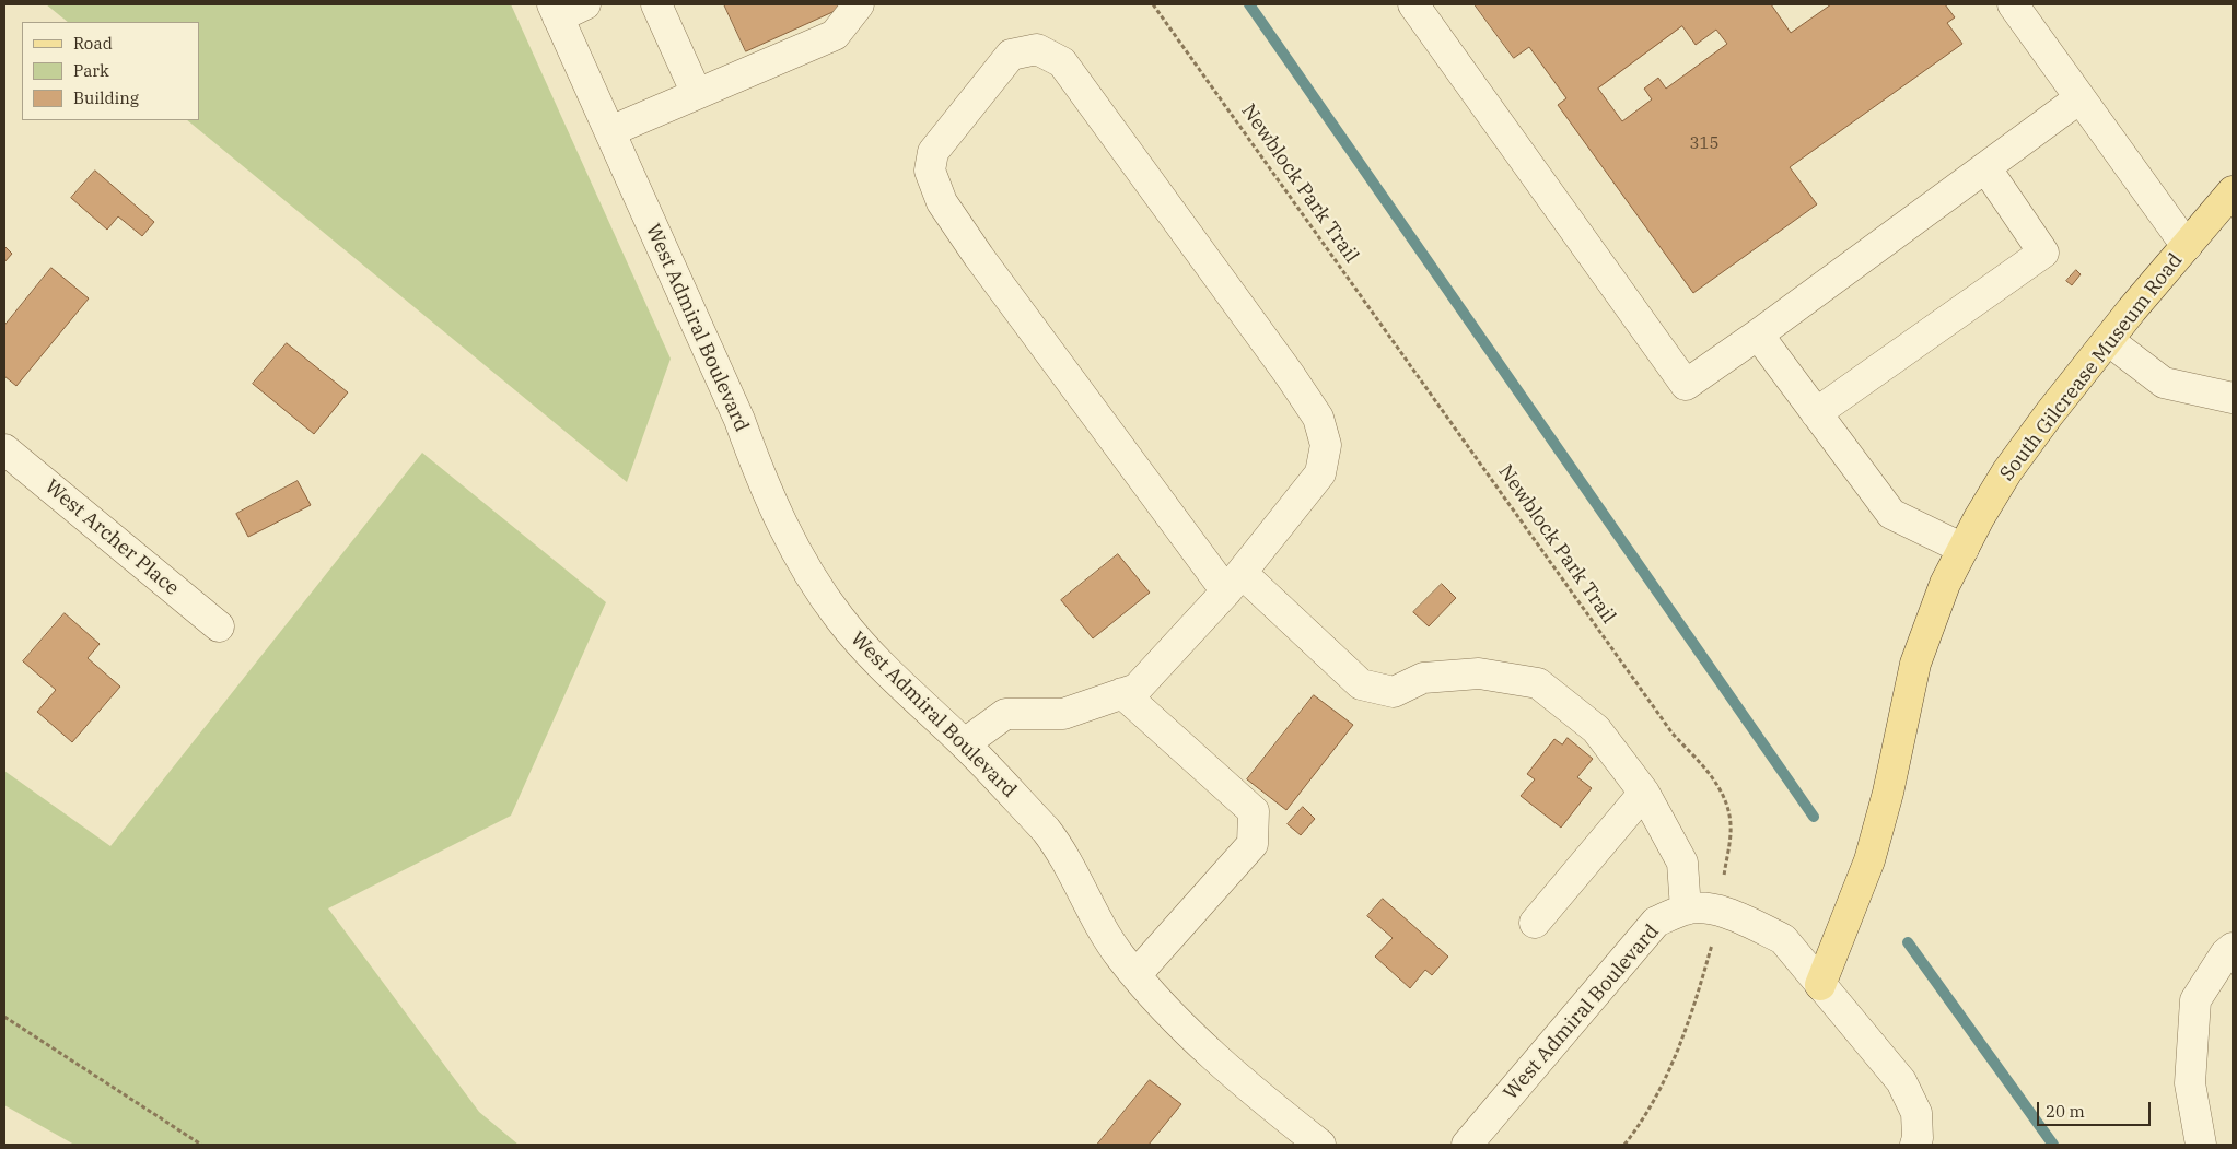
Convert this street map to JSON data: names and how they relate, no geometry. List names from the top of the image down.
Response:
{
  "streets": {
    "main road": ["South Gilcrease Museum Road"],
    "street": ["West Admiral Boulevard", "West Archer Place"],
    "path": ["Newblock Park Trail"]
  },
  "crossings": [
    ["Newblock Park Trail", "West Admiral Boulevard"],
    ["West Admiral Boulevard", "South Gilcrease Museum Road"]
  ],
  "house_numbers": ["315"],
  "legend": ["Road", "Park", "Building"],
  "scale_bar": "20 m"
}
